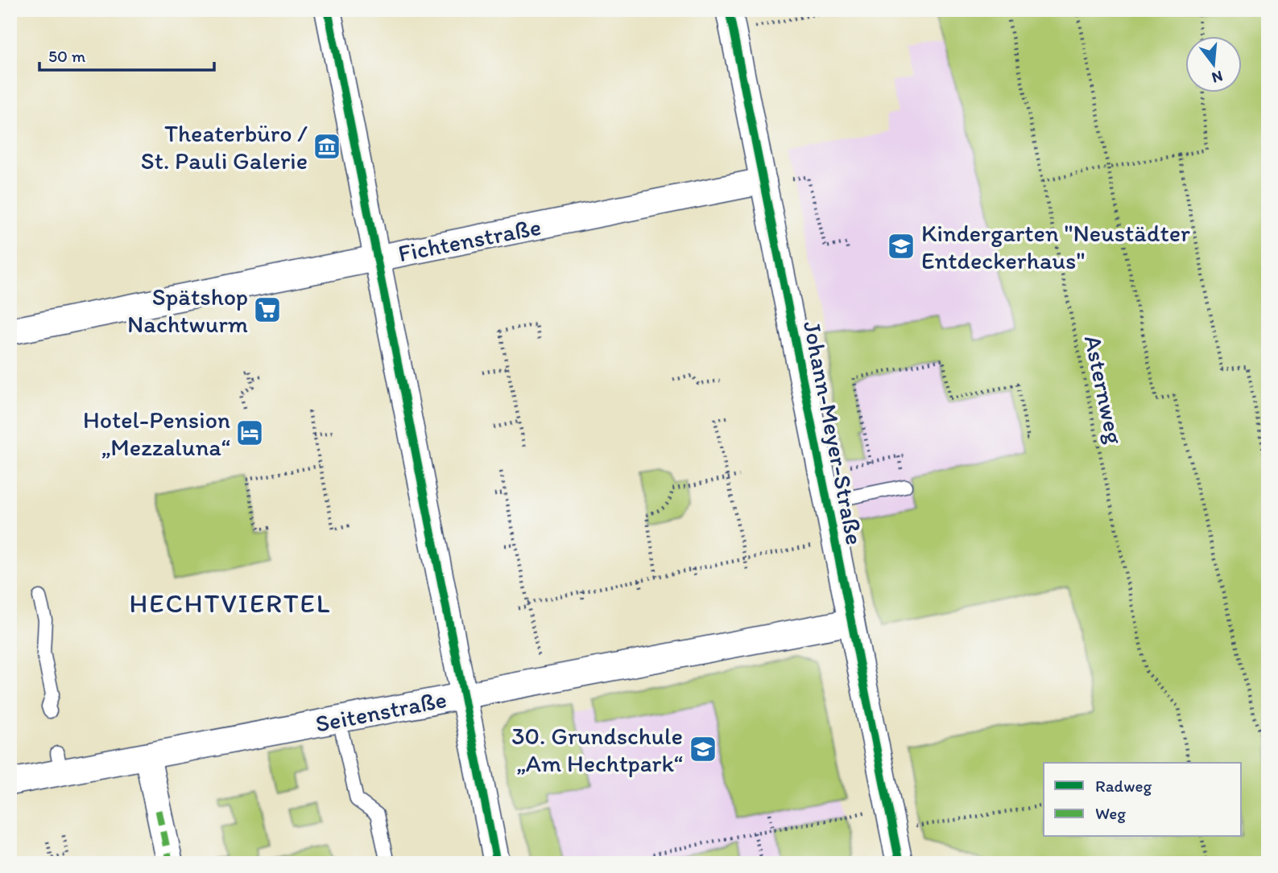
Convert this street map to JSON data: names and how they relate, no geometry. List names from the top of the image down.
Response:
{
  "streets": {
    "street": ["Fichtenstraße", "Johann-Meyer-Straße", "Seitenstraße"],
    "path": ["Asternweg"]
  },
  "crossings": [
    ["Fichtenstraße", "Johann-Meyer-Straße"],
    ["Johann-Meyer-Straße", "Seitenstraße"]
  ],
  "districts": ["HECHTVIERTEL"],
  "places": {
    "museum": ["Theaterbüro / St. Pauli Galerie"],
    "school or university": ["Kindergarten \"Neustädter Entdeckerhaus\"", "30. Grundschule „Am Hechtpark“"],
    "supermarket": ["Spätshop Nachtwurm"],
    "hotel": ["Hotel-Pension „Mezzaluna“"]
  },
  "legend": ["Radweg", "Weg"],
  "scale_bar": "50 m",
  "north": "bottom"
}
